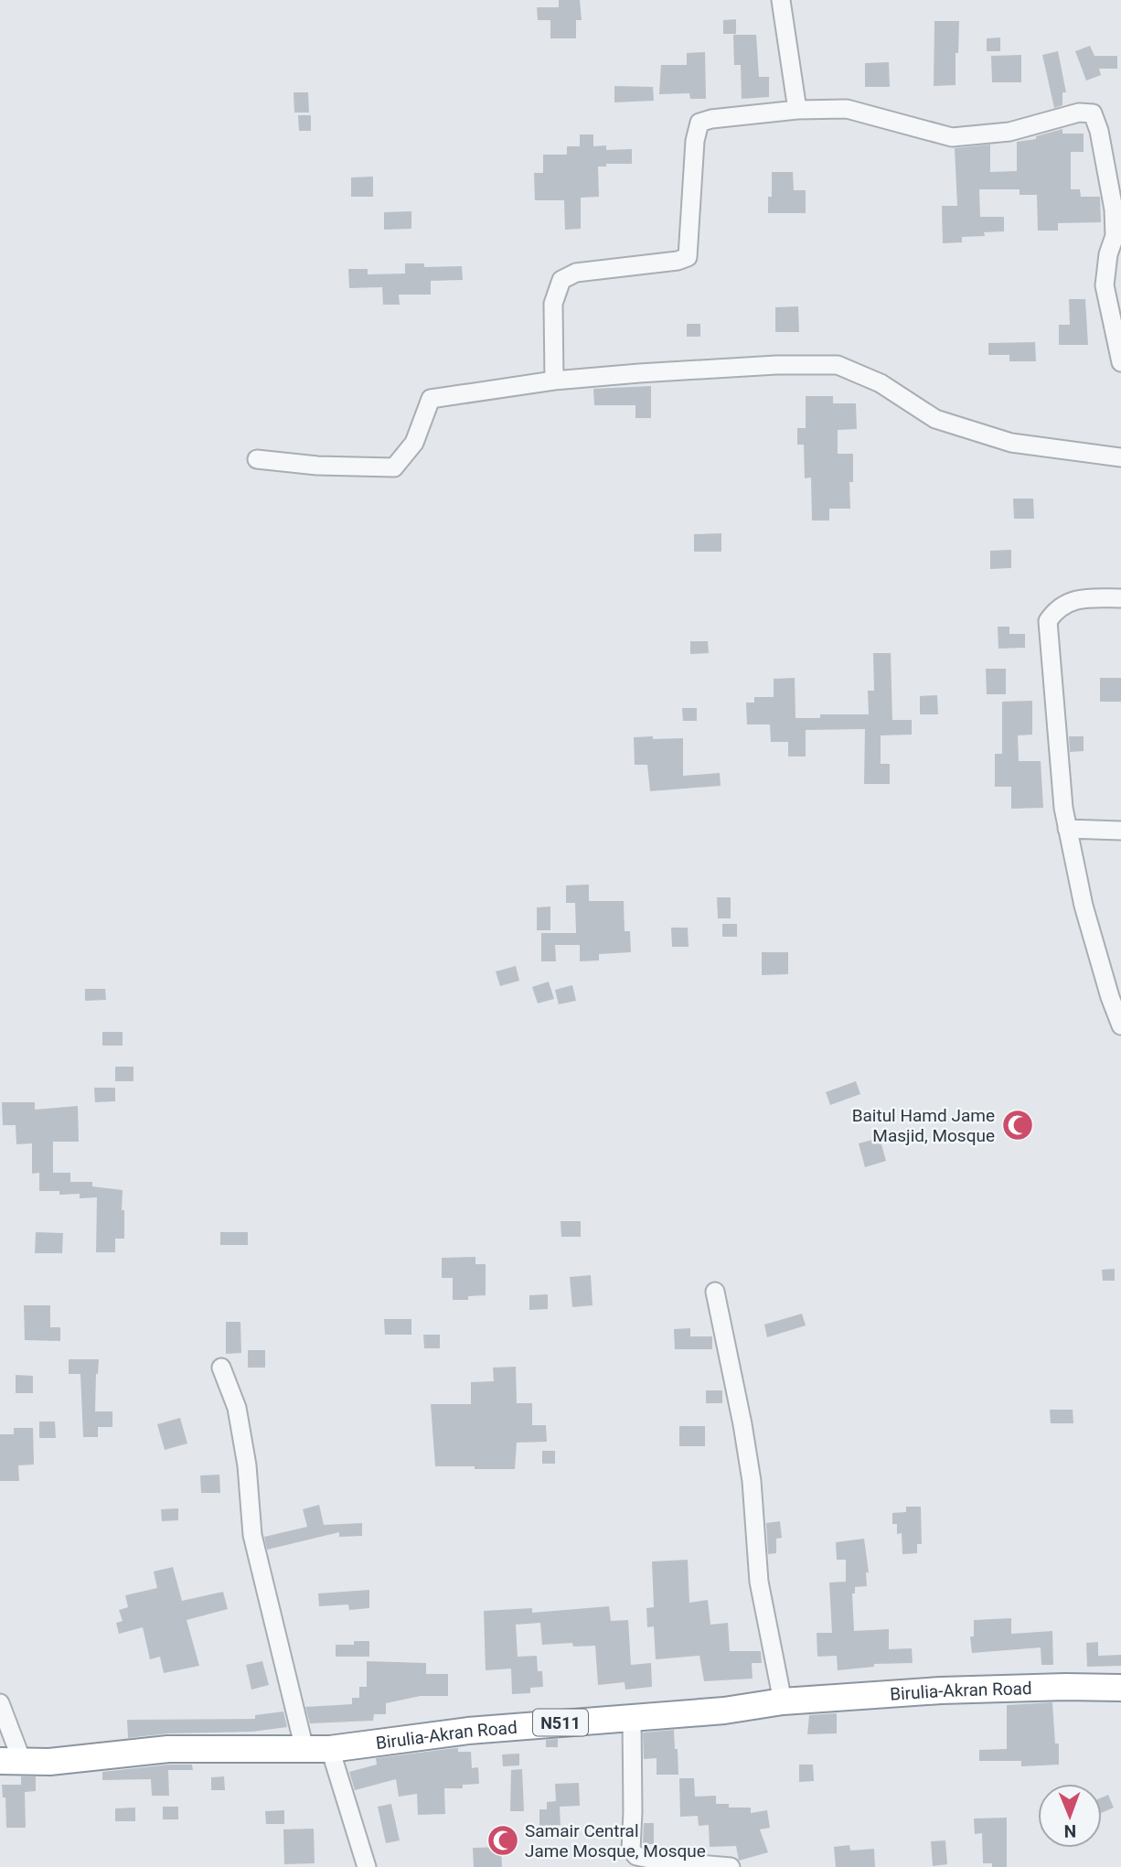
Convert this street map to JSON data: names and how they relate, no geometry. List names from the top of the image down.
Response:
{
  "streets": {
    "highway": ["Birulia-Akran Road", "N511"]
  },
  "places": {
    "mosque": ["Baitul Hamd Jame Masjid, Mosque", "Samair Central Jame Mosque, Mosque"]
  },
  "north": "bottom"
}
